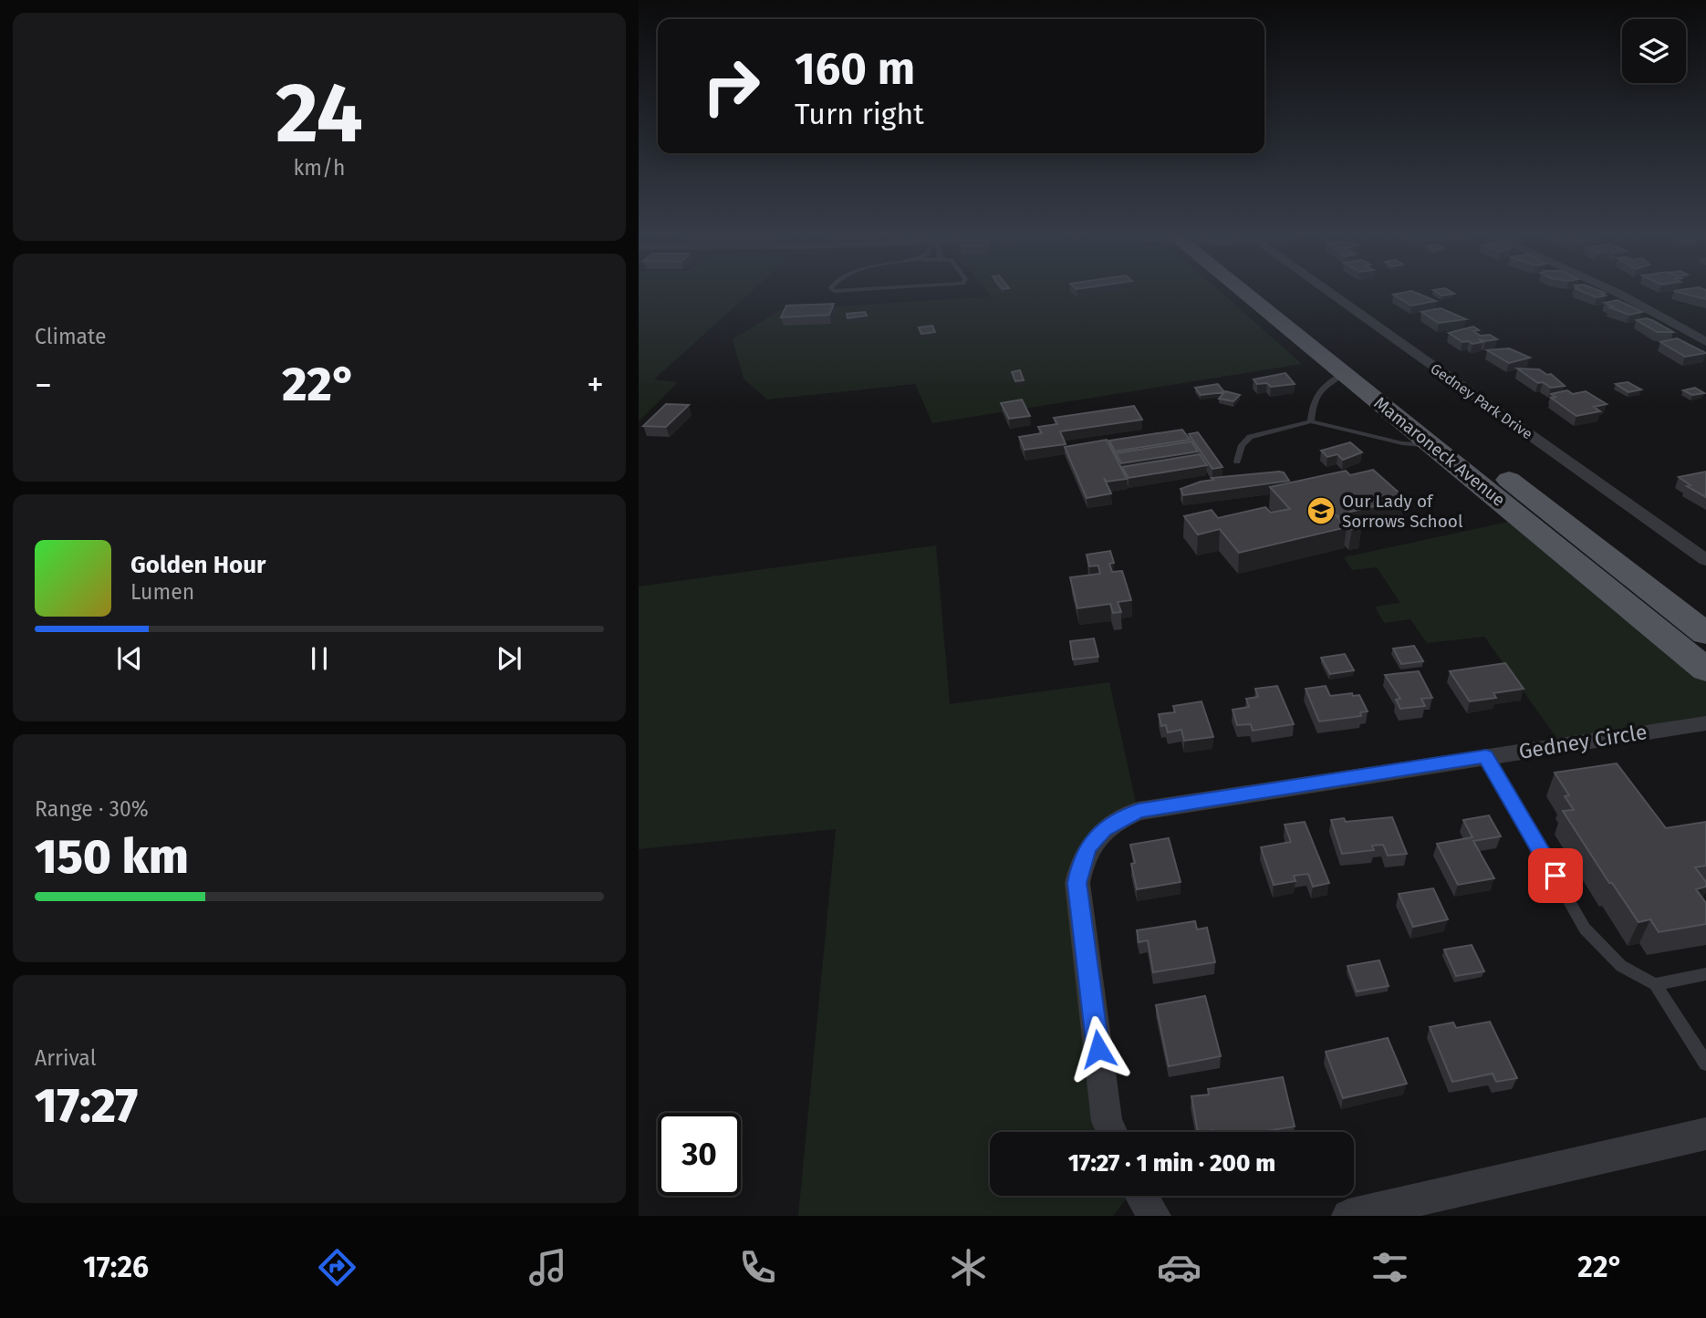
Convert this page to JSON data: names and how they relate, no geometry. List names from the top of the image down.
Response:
{
  "streets": {
    "main road": ["Mamaroneck Avenue"],
    "street": ["Gedney Park Drive", "Gedney Circle"]
  },
  "places": {
    "school or university": ["Our Lady of Sorrows School"]
  },
  "page": {
    "tile": [
      ["24", "km/h"],
      "Climate",
      ["Range · 30%", "150 km"],
      ["Arrival", "17:27"]
    ],
    "turn": ["160 m", "Turn right"],
    "heat": ["−", "22°", "+"],
    "song": ["Golden Hour", "Lumen"],
    "limit": "30",
    "trip": "17:27 · 1 min · 200 m",
    "tabs": ["17:26", "22°"]
  }
}
